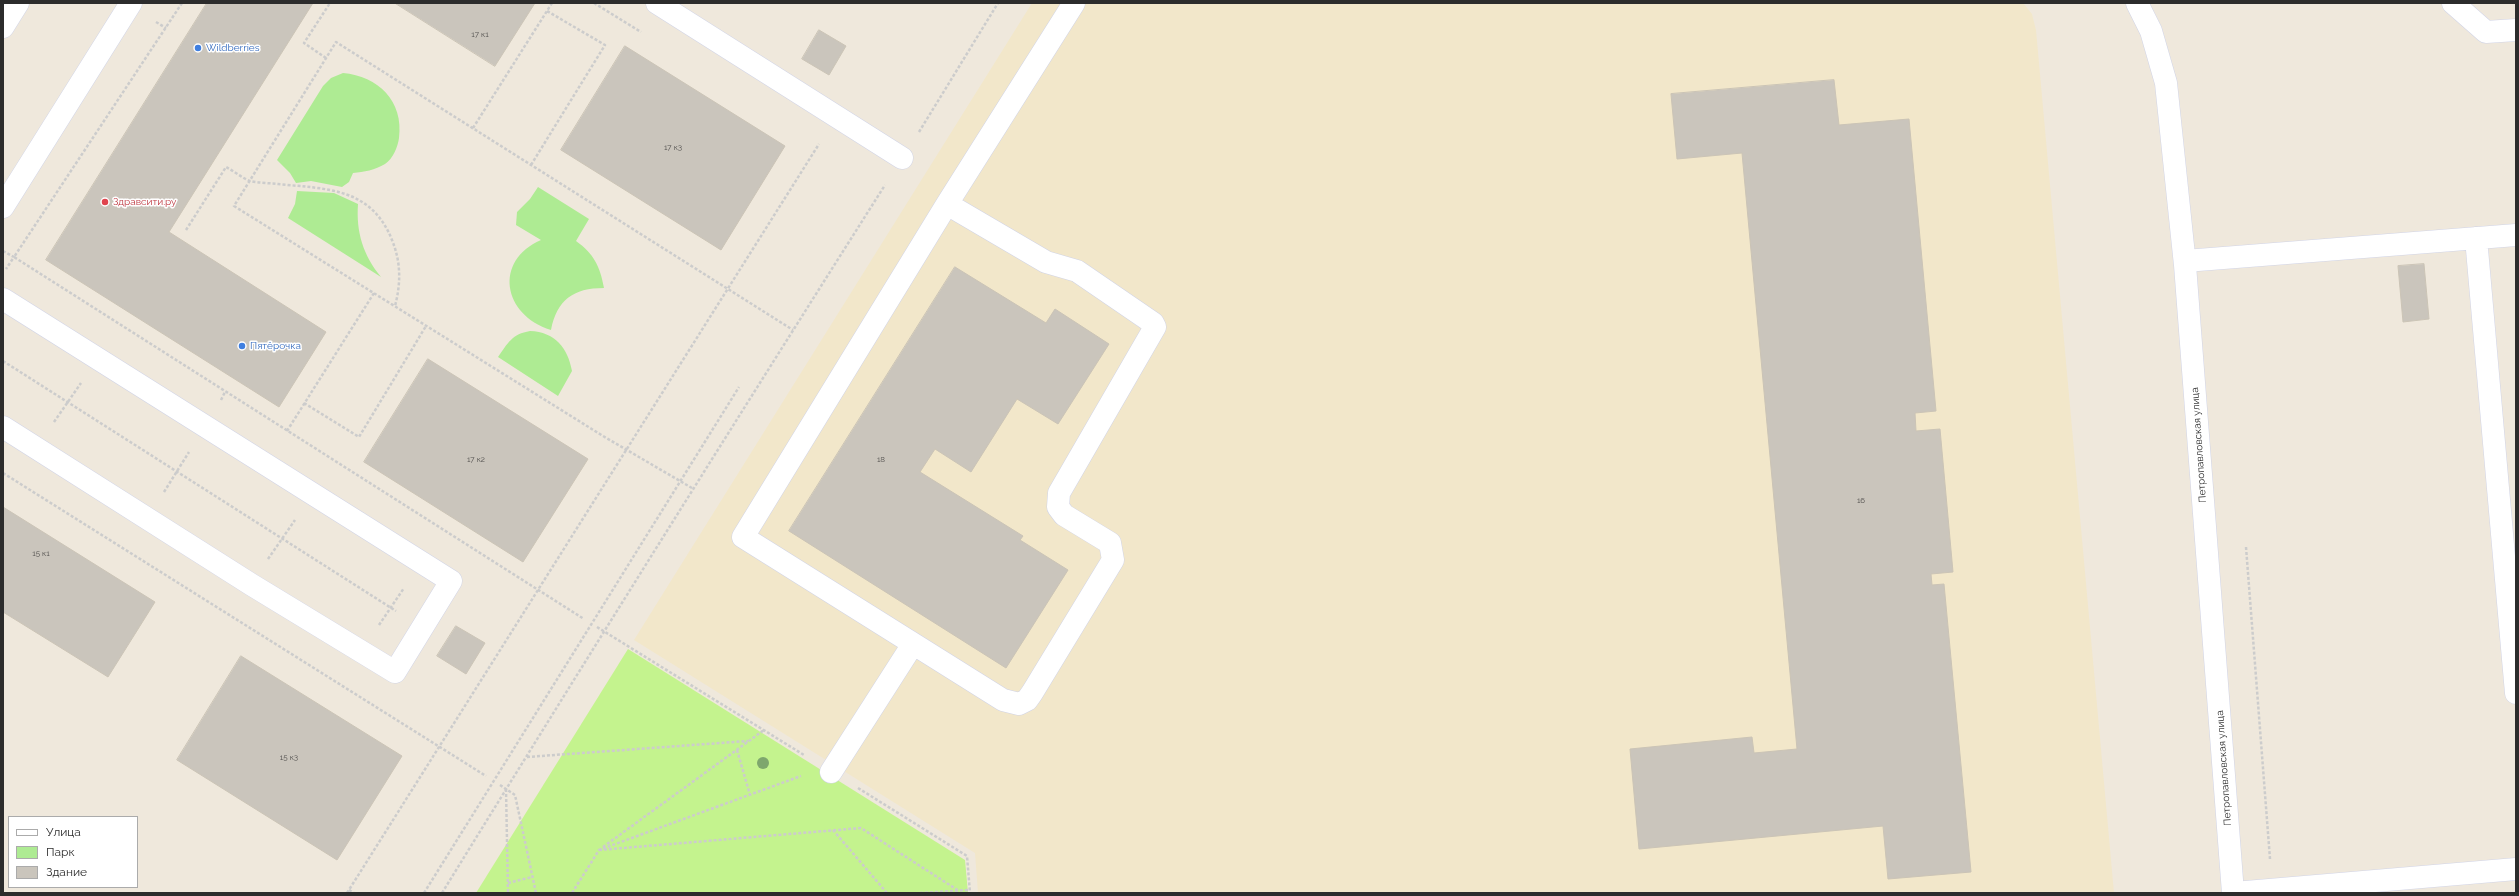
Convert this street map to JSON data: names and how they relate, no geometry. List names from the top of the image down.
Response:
{
  "streets": {
    "street": ["Петропавловская улица"]
  },
  "places": ["Wildberries", "Здравсити.ру", "Пятёрочка"],
  "house_numbers": [
    "17 к1",
    "17 к3",
    "17 к2",
    "18",
    "16",
    "15 к1",
    "15 к3"
  ],
  "legend": ["Улица", "Парк", "Здание"]
}
